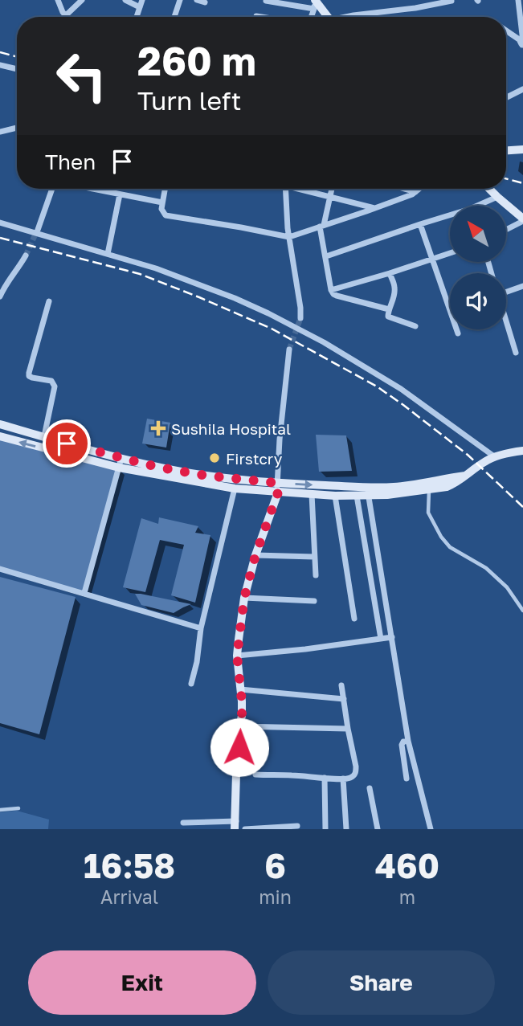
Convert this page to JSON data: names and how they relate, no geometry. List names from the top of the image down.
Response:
{
  "places": {
    "health": ["Sushila Hospital"],
    "other": ["Firstcry"]
  },
  "north": "top left",
  "page": {
    "turn": ["260 m", "Turn left"],
    "then": "Then",
    "eta": [
      "16:58",
      "Arrival",
      "6",
      "min",
      "460",
      "m"
    ],
    "buttons": ["Exit", "Share"]
  }
}
